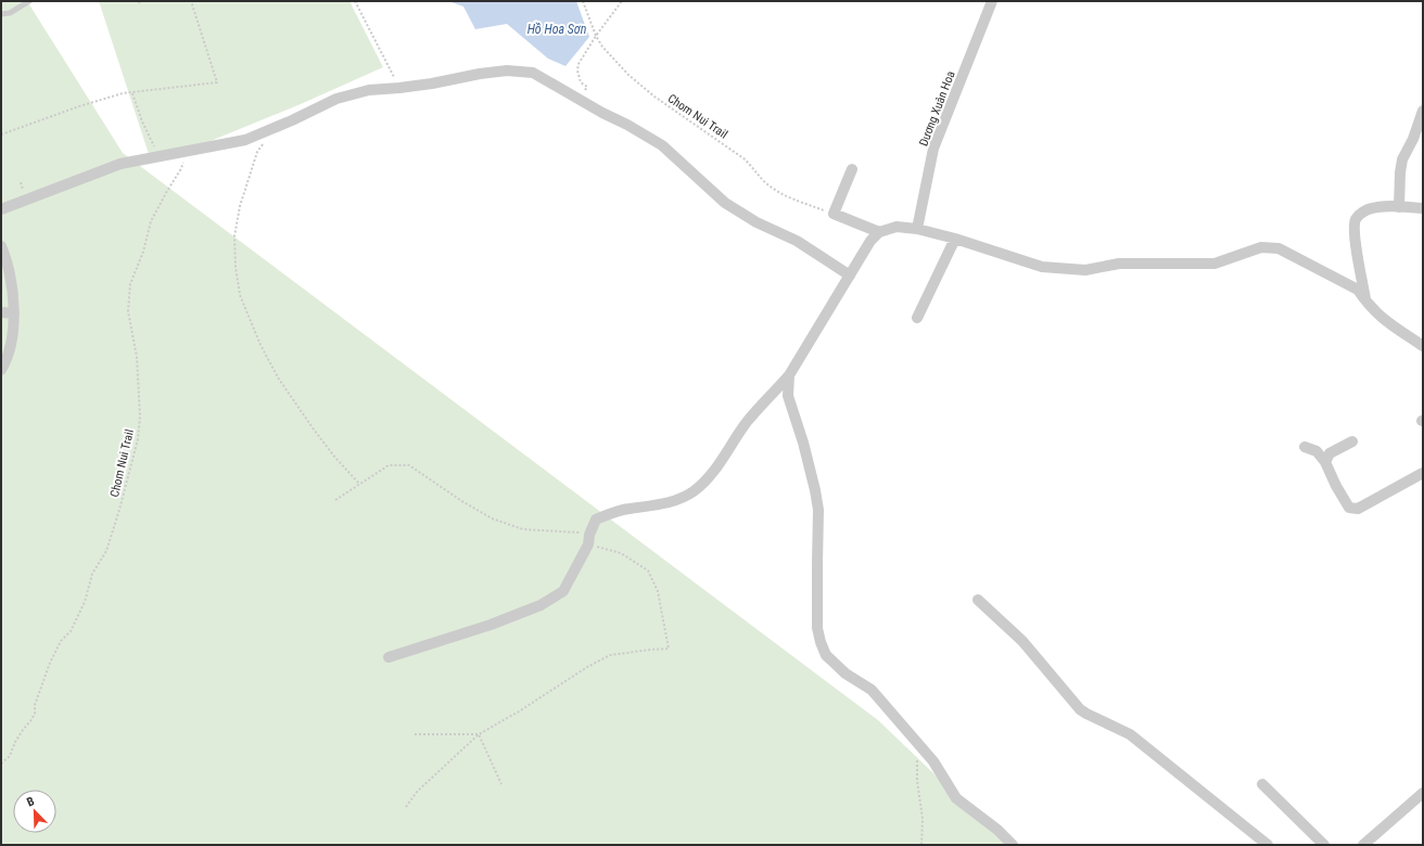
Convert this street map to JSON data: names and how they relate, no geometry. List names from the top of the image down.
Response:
{
  "streets": {
    "street": ["Dương Xuân Hoa"],
    "path": ["Chom Nui Trail"]
  },
  "water": ["Hồ Hoa Sơn"],
  "north": "top left"
}
